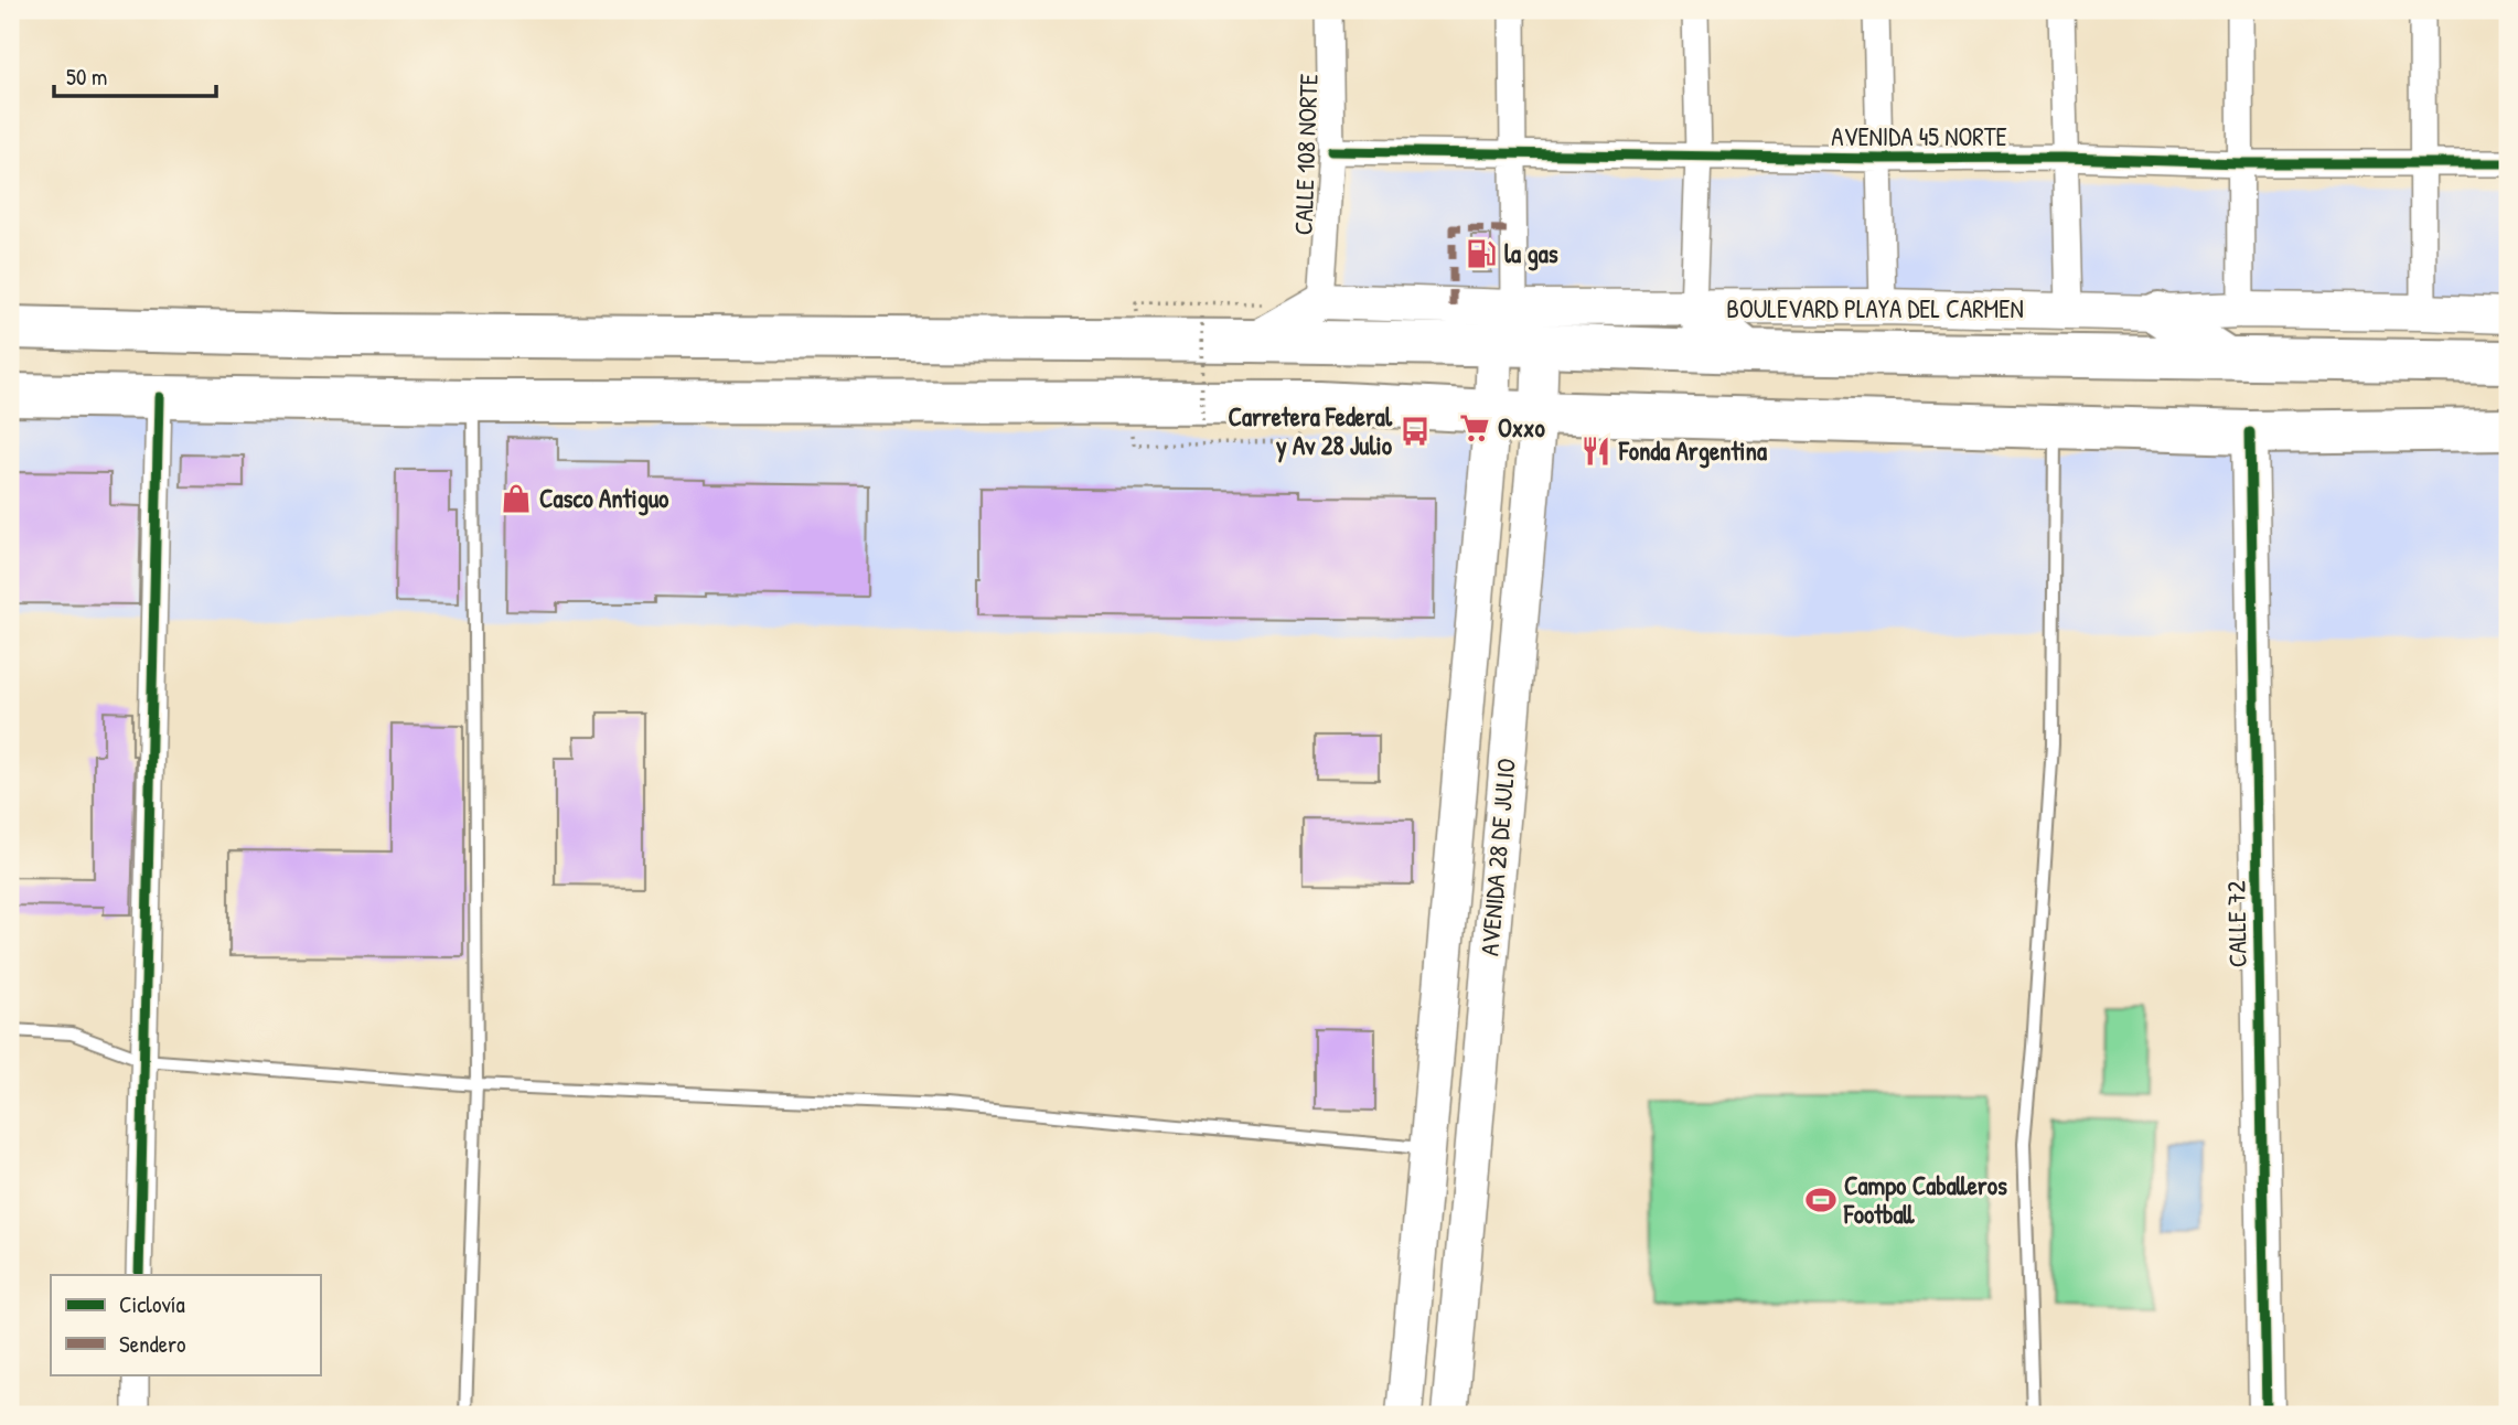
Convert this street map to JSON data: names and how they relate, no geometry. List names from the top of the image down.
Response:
{
  "streets": {
    "main road": ["BOULEVARD PLAYA DEL CARMEN", "AVENIDA 28 DE JULIO", "CALLE 72"],
    "street": ["AVENIDA 45 NORTE", "CALLE 108 NORTE"]
  },
  "crossings": [
    ["AVENIDA 45 NORTE", "CALLE 108 NORTE"],
    ["CALLE 108 NORTE", "BOULEVARD PLAYA DEL CARMEN"]
  ],
  "places": {
    "fuel station": ["la gas"],
    "supermarket": ["Oxxo"],
    "bus stop": ["Carretera Federal y Av 28 Julio"],
    "restaurant": ["Fonda Argentina"],
    "shop": ["Casco Antiguo"],
    "sports": ["Campo Caballeros Football"]
  },
  "legend": ["Ciclovía", "Sendero"],
  "scale_bar": "50 m"
}
